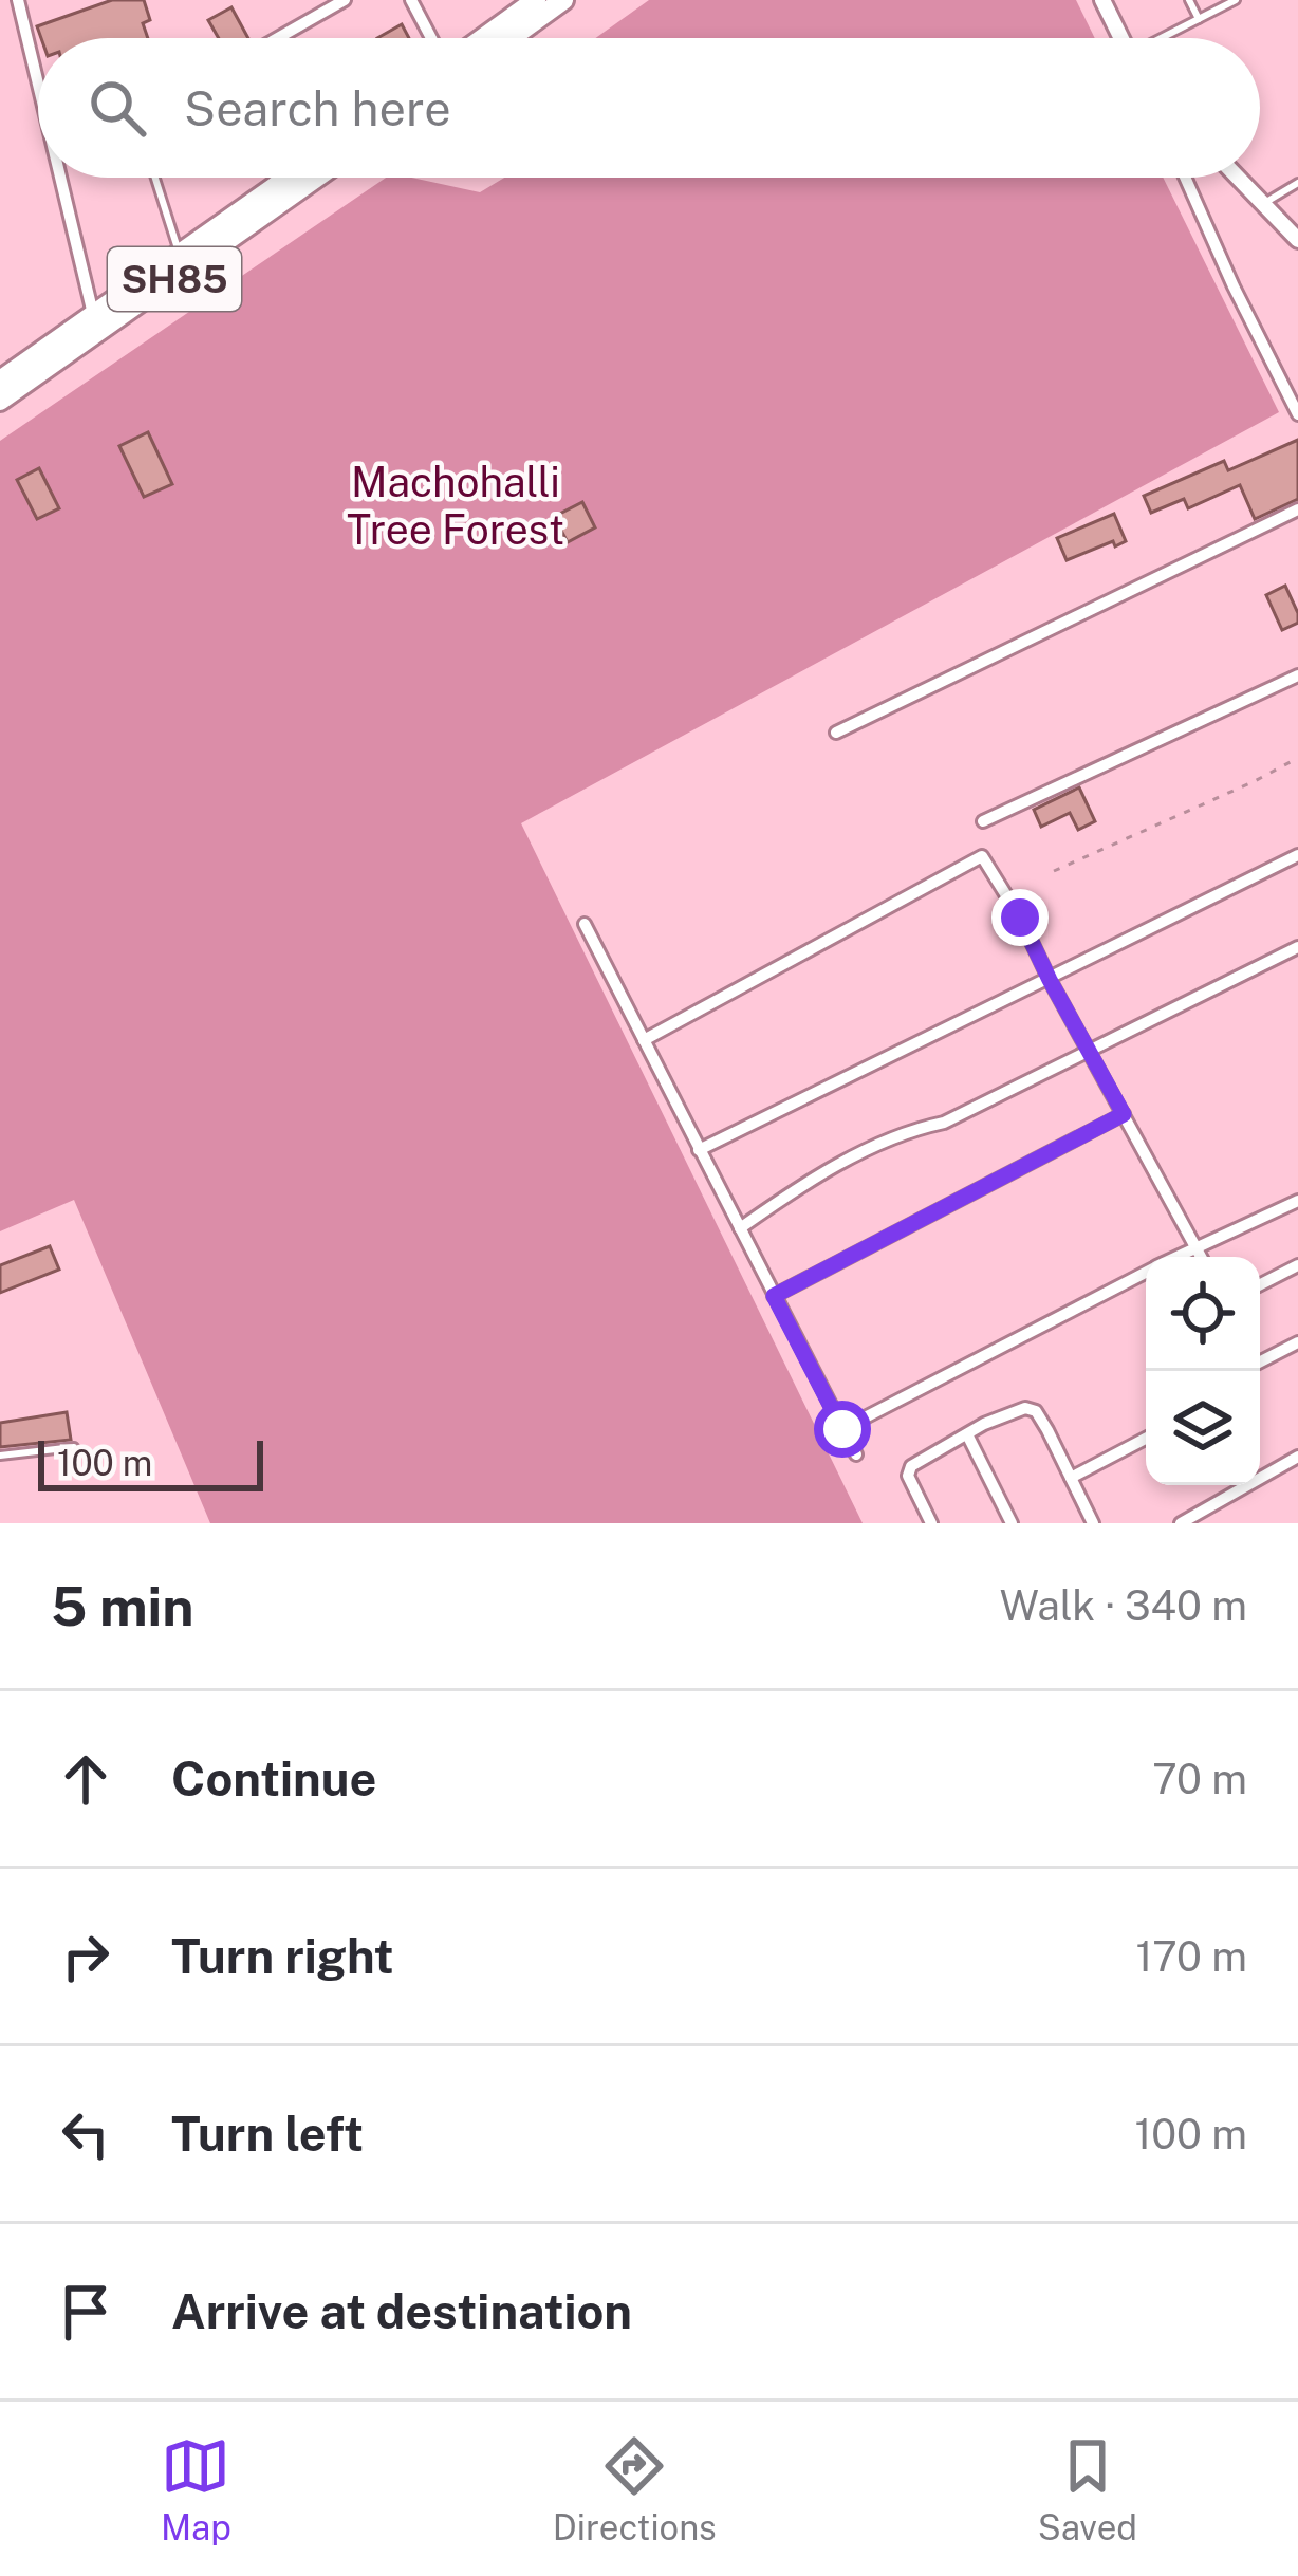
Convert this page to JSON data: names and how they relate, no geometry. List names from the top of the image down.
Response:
{
  "streets": {
    "main road": ["SH85"]
  },
  "parks": ["Machohalli Tree Forest"],
  "scale_bar": "100 m",
  "page": {
    "search": "Search here",
    "scale": "100 m",
    "heading": ["5 min", "Walk · 340 m"],
    "list": [
      ["Continue", "70 m"],
      ["Turn right", "170 m"],
      ["Turn left", "100 m"],
      "Arrive at destination"
    ],
    "nav": ["Map", "Directions", "Saved"]
  }
}
